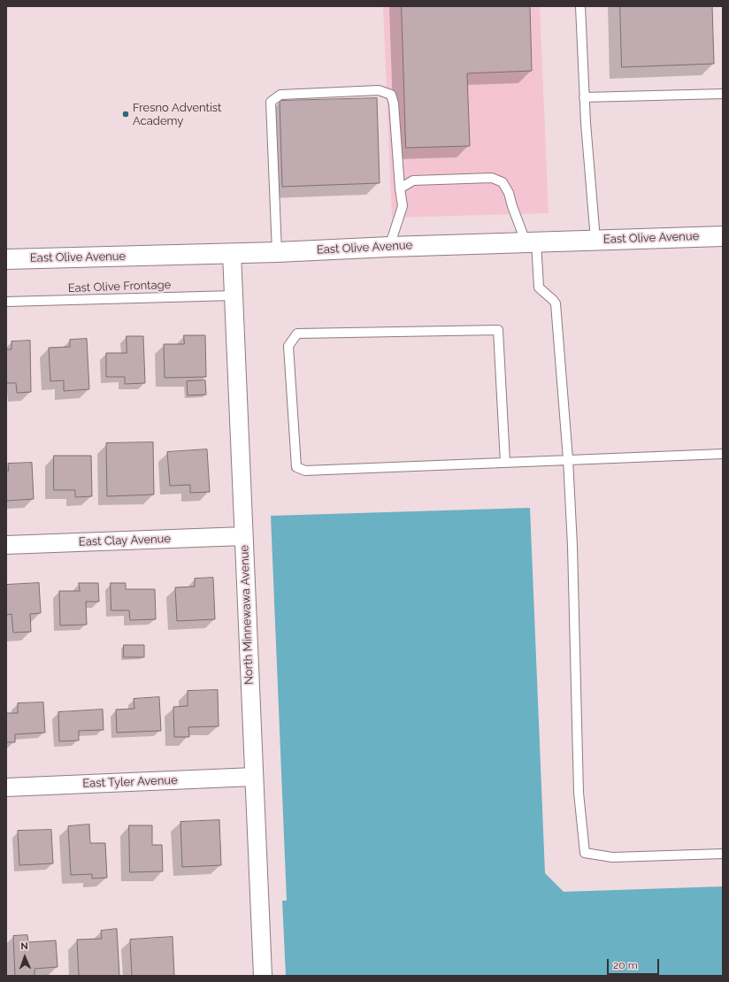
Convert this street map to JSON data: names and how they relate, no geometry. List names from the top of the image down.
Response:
{
  "streets": {
    "main road": ["East Olive Avenue"],
    "street": ["East Clay Avenue", "North Minnewawa Avenue", "East Tyler Avenue"],
    "lane": ["East Olive Frontage"]
  },
  "crossings": [
    ["East Olive Avenue", "North Minnewawa Avenue"],
    ["East Olive Frontage", "North Minnewawa Avenue"],
    ["East Clay Avenue", "North Minnewawa Avenue"],
    ["North Minnewawa Avenue", "East Tyler Avenue"]
  ],
  "places": ["Fresno Adventist Academy"],
  "scale_bar": "20 m",
  "north": "top"
}
